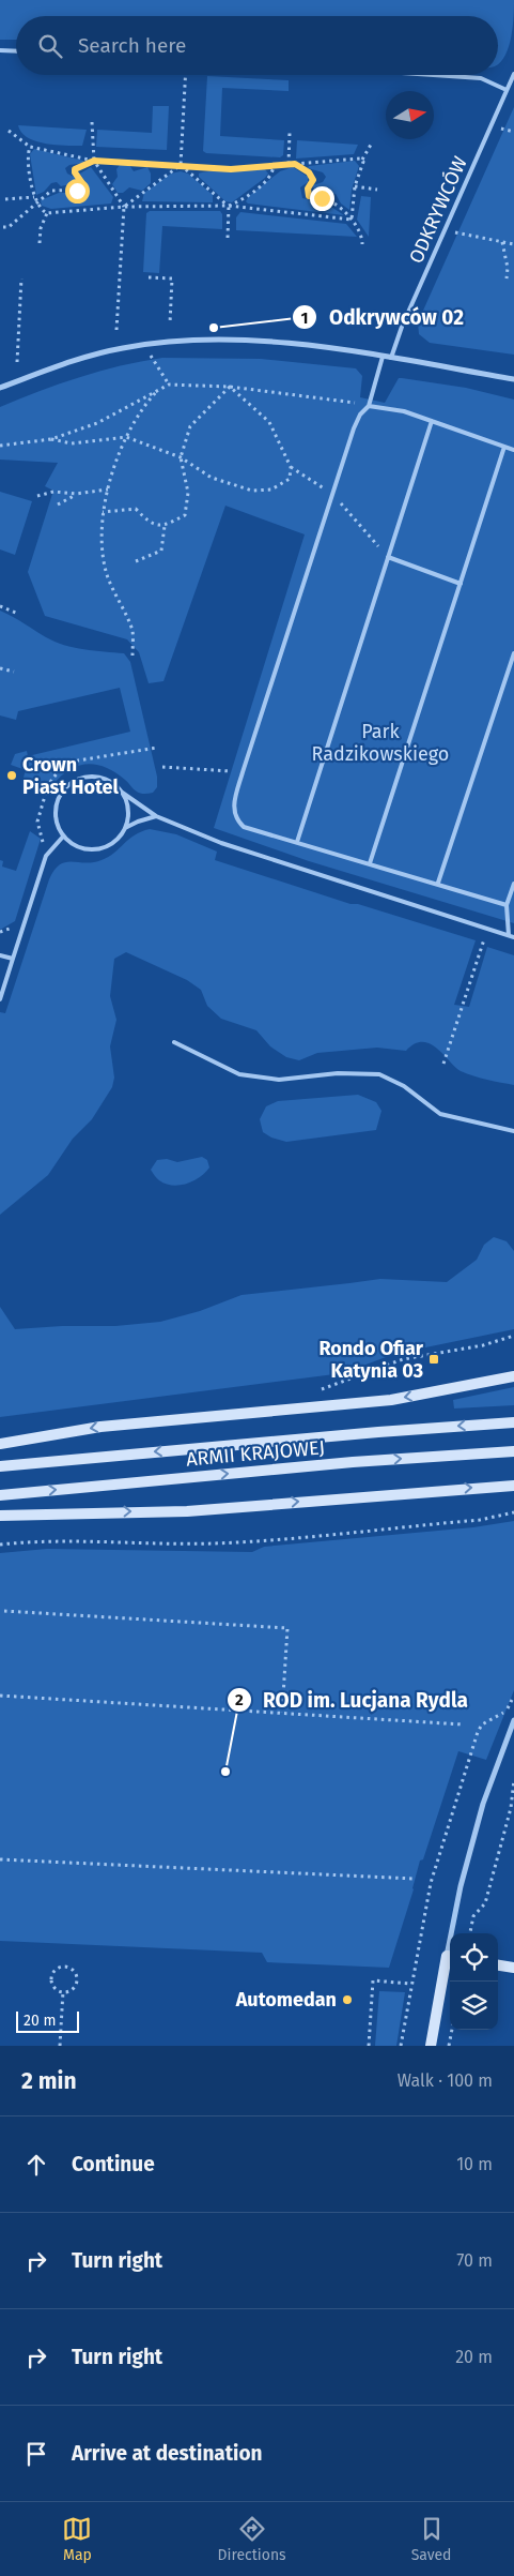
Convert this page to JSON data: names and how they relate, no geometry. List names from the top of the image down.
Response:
{
  "streets": {
    "main road": ["ARMII KRAJOWEJ"],
    "lane": ["ODKRYWCÓW"]
  },
  "parks": ["Park Radzikowskiego"],
  "places": {
    "other": [
      "Odkrywców 02",
      "Crown Piast Hotel",
      "ROD im. Lucjana Rydla",
      "Automedan"
    ],
    "transit": ["Rondo Ofiar Katynia 03"]
  },
  "scale_bar": "20 m",
  "north": "right",
  "page": {
    "search": "Search here",
    "scale": "20 m",
    "heading": ["2 min", "Walk · 100 m"],
    "list": [
      ["Continue", "10 m"],
      ["Turn right", "70 m"],
      ["Turn right", "20 m"],
      "Arrive at destination"
    ],
    "nav": ["Map", "Directions", "Saved"]
  }
}
